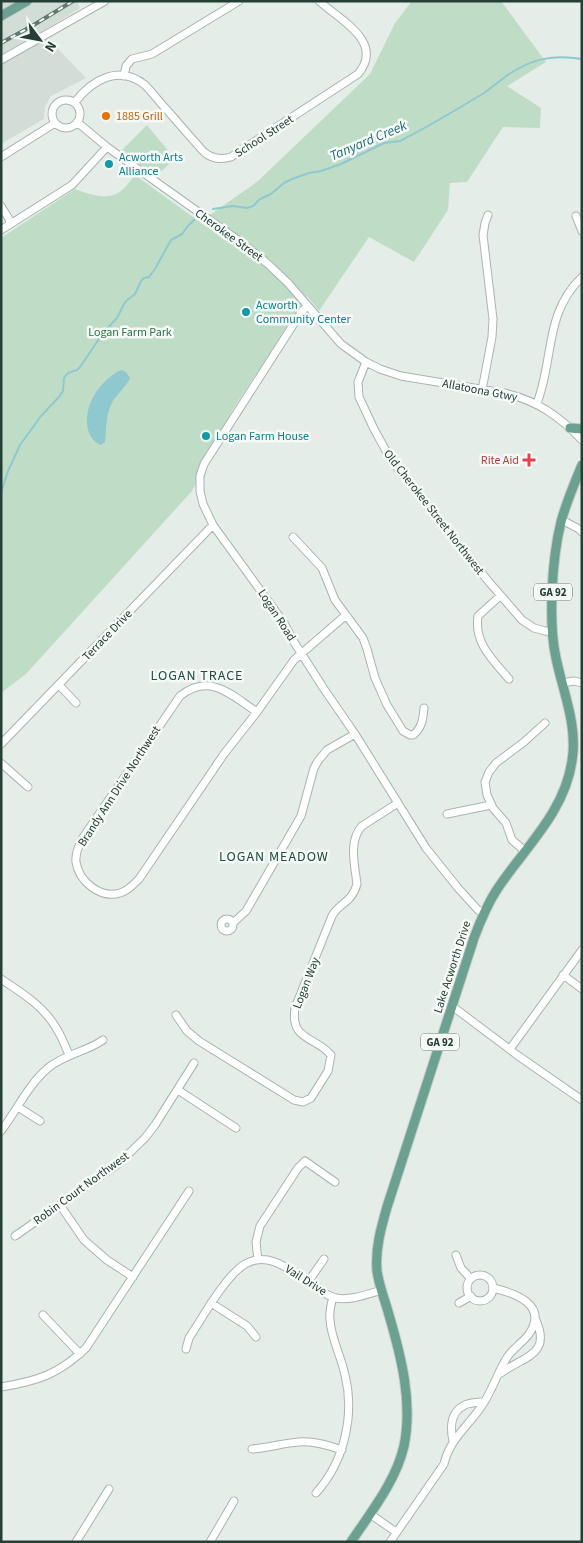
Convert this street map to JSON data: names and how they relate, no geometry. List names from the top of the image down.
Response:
{
  "streets": {
    "main road": ["GA 92", "Lake Acworth Drive"],
    "street": [
      "School Street",
      "Cherokee Street",
      "Allatoona Gtwy",
      "Old Cherokee Street Northwest",
      "Logan Road",
      "Terrace Drive",
      "Brandy Ann Drive Northwest",
      "Logan Way",
      "Robin Court Northwest",
      "Vail Drive"
    ]
  },
  "crossings": [
    ["Cherokee Street", "Allatoona Gtwy"],
    ["Cherokee Street", "Old Cherokee Street Northwest"],
    ["Cherokee Street", "Logan Road"],
    ["Allatoona Gtwy", "Old Cherokee Street Northwest"],
    ["Old Cherokee Street Northwest", "Lake Acworth Drive"],
    ["Logan Road", "Terrace Drive"],
    ["Logan Road", "Brandy Ann Drive Northwest"],
    ["Logan Road", "Lake Acworth Drive"],
    ["Logan Road", "Logan Way"],
    ["Lake Acworth Drive", "Vail Drive"]
  ],
  "districts": ["LOGAN TRACE", "LOGAN MEADOW"],
  "water": ["Tanyard Creek"],
  "parks": ["Logan Farm Park"],
  "places": {
    "other": [
      "1885 Grill",
      "Acworth Arts Alliance",
      "Acworth Community Center",
      "Logan Farm House"
    ],
    "health": ["Rite Aid"]
  },
  "north": "bottom right"
}
